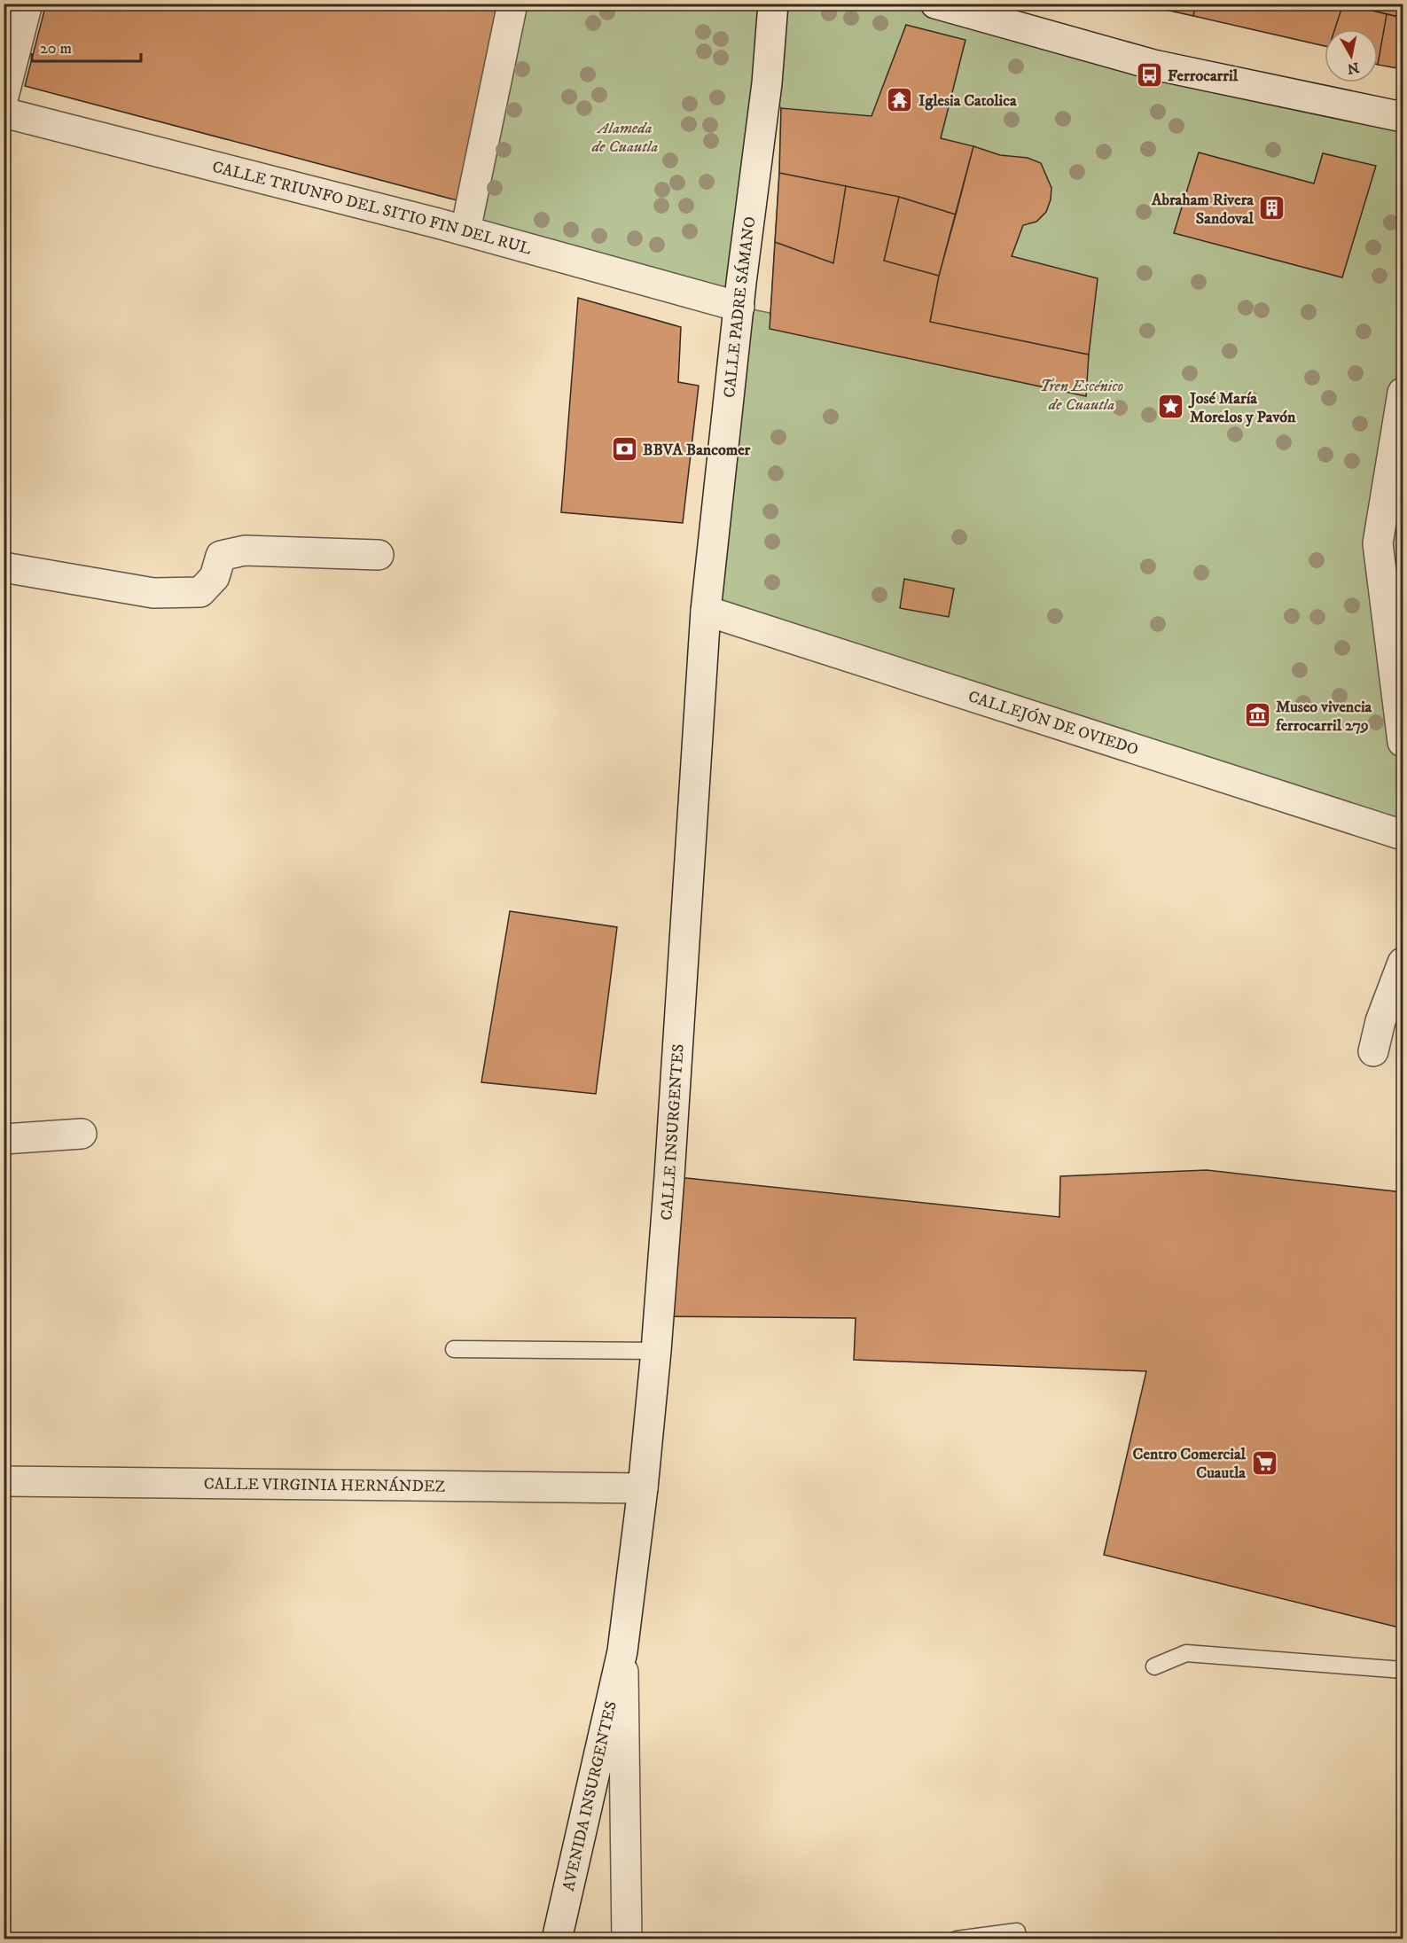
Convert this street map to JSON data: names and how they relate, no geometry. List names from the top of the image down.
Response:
{
  "streets": {
    "street": [
      "CALLE TRIUNFO DEL SITIO FIN DEL RUL",
      "CALLE PADRE SÁMANO",
      "CALLEJÓN DE OVIEDO",
      "CALLE INSURGENTES",
      "CALLE VIRGINIA HERNÁNDEZ",
      "AVENIDA INSURGENTES"
    ]
  },
  "crossings": [
    ["CALLE TRIUNFO DEL SITIO FIN DEL RUL", "CALLE PADRE SÁMANO"],
    ["CALLE PADRE SÁMANO", "CALLEJÓN DE OVIEDO"],
    ["CALLE PADRE SÁMANO", "CALLE INSURGENTES"],
    ["CALLEJÓN DE OVIEDO", "CALLE INSURGENTES"],
    ["CALLE INSURGENTES", "CALLE VIRGINIA HERNÁNDEZ"],
    ["CALLE INSURGENTES", "AVENIDA INSURGENTES"]
  ],
  "parks": ["Alameda de Cuautla", "Tren Escénico de Cuautla"],
  "places": {
    "bus stop": ["Ferrocarril"],
    "temple": ["Iglesia Catolica"],
    "building": ["Abraham Rivera Sandoval"],
    "place": ["José María Morelos y Pavón"],
    "bank": ["BBVA Bancomer"],
    "museum": ["Museo vivencia ferrocarril 279"],
    "supermarket": ["Centro Comercial Cuautla"]
  },
  "scale_bar": "20 m",
  "north": "bottom"
}
